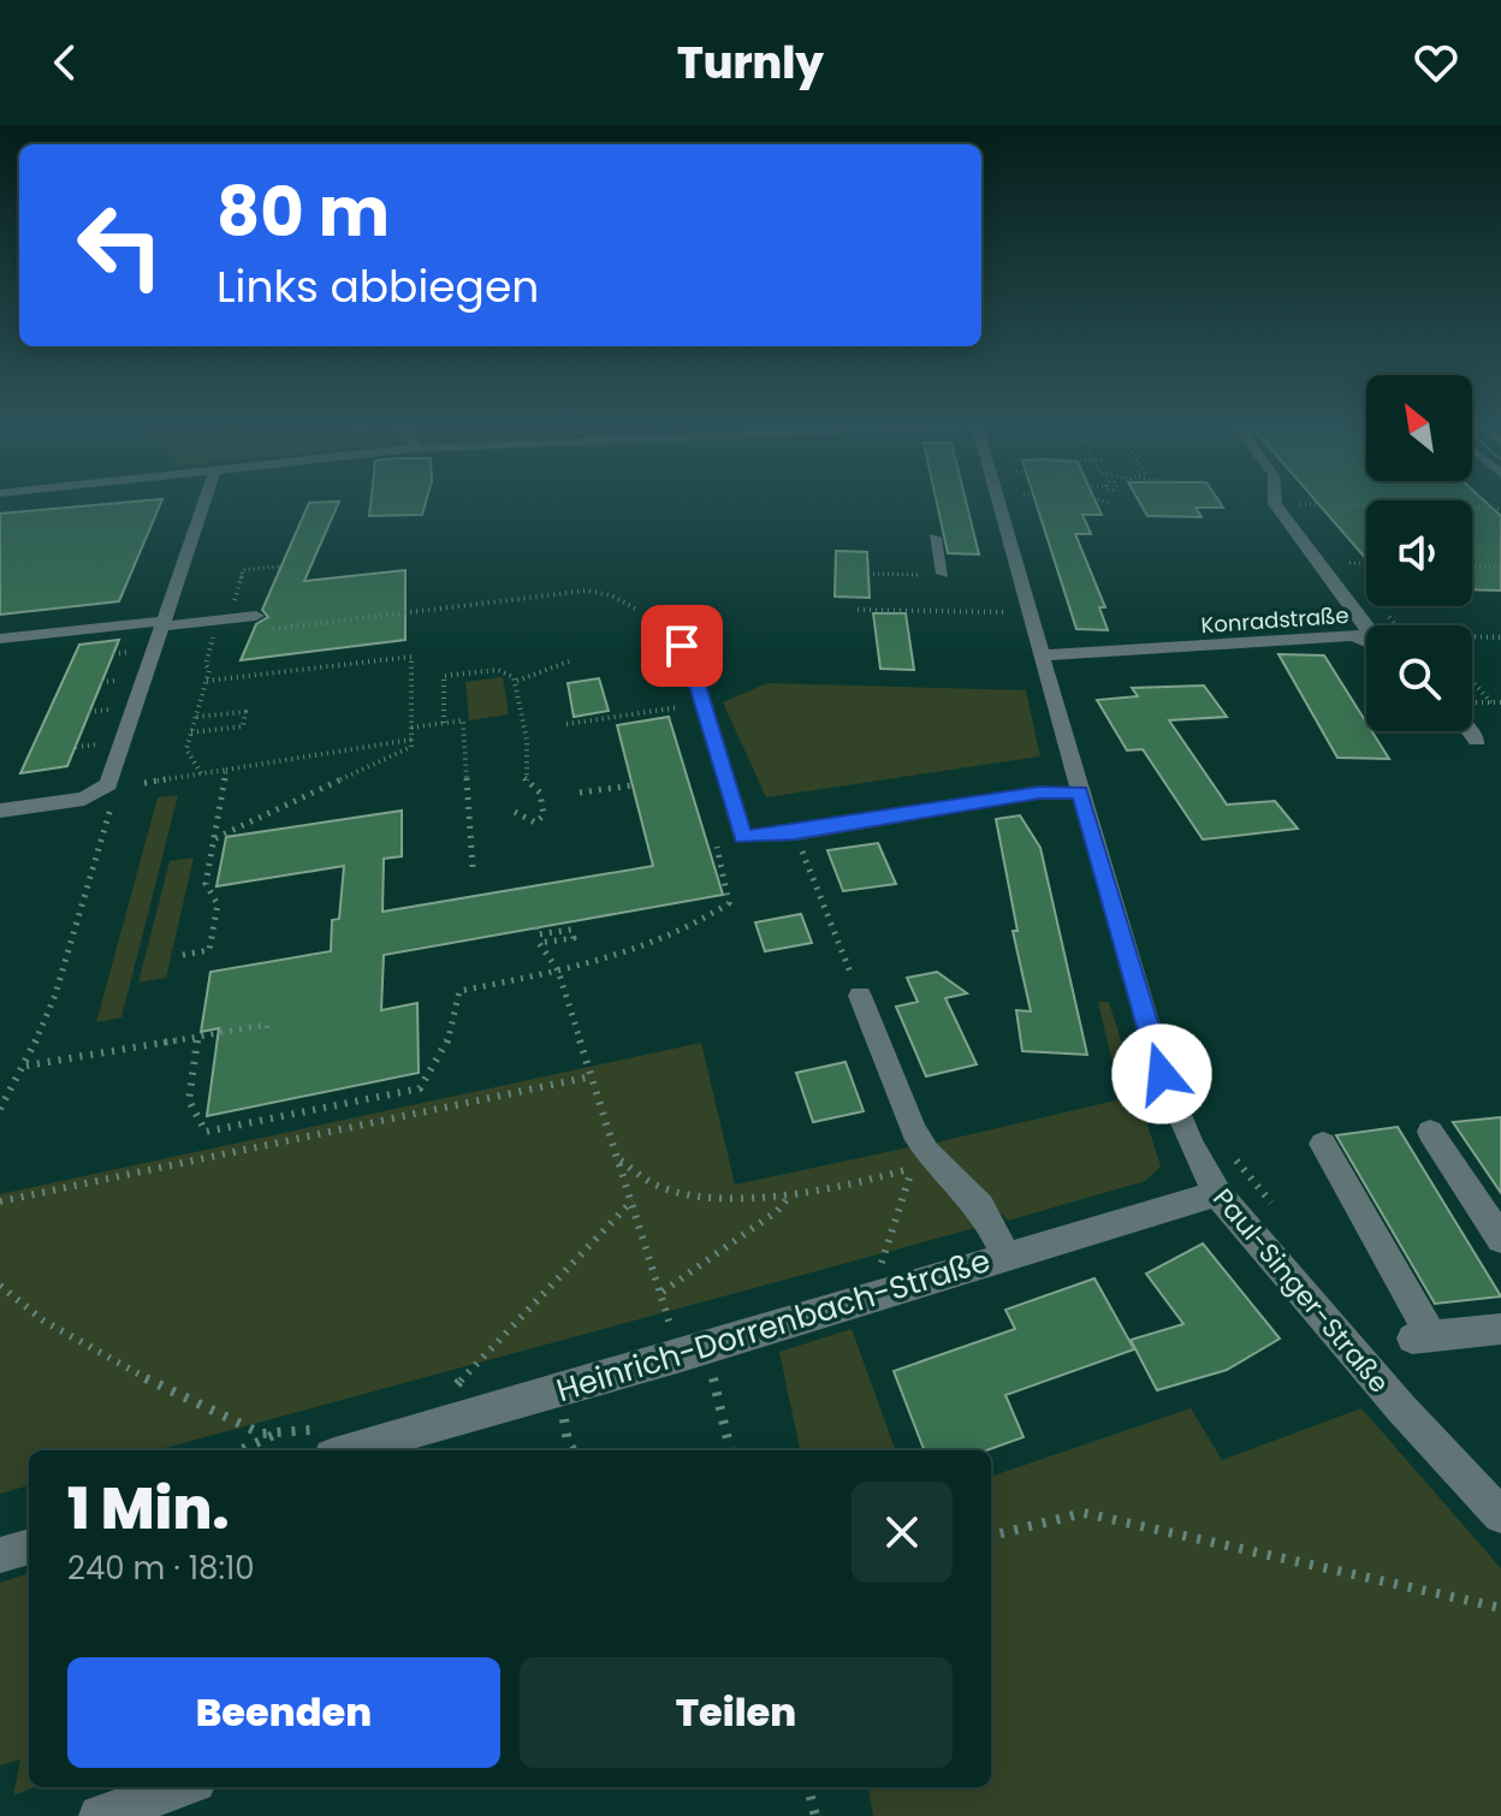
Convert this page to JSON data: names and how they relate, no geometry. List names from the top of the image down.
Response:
{
  "streets": {
    "street": ["Konradstraße", "Paul-Singer-Straße", "Heinrich-Dorrenbach-Straße"]
  },
  "crossings": [
    ["Konradstraße", "Paul-Singer-Straße"],
    ["Paul-Singer-Straße", "Heinrich-Dorrenbach-Straße"]
  ],
  "north": "top left",
  "page": {
    "header": "Turnly",
    "turn": ["80 m", "Links abbiegen"],
    "heading": ["1 Min.", "240 m · 18:10"],
    "buttons": ["Beenden", "Teilen"]
  }
}
